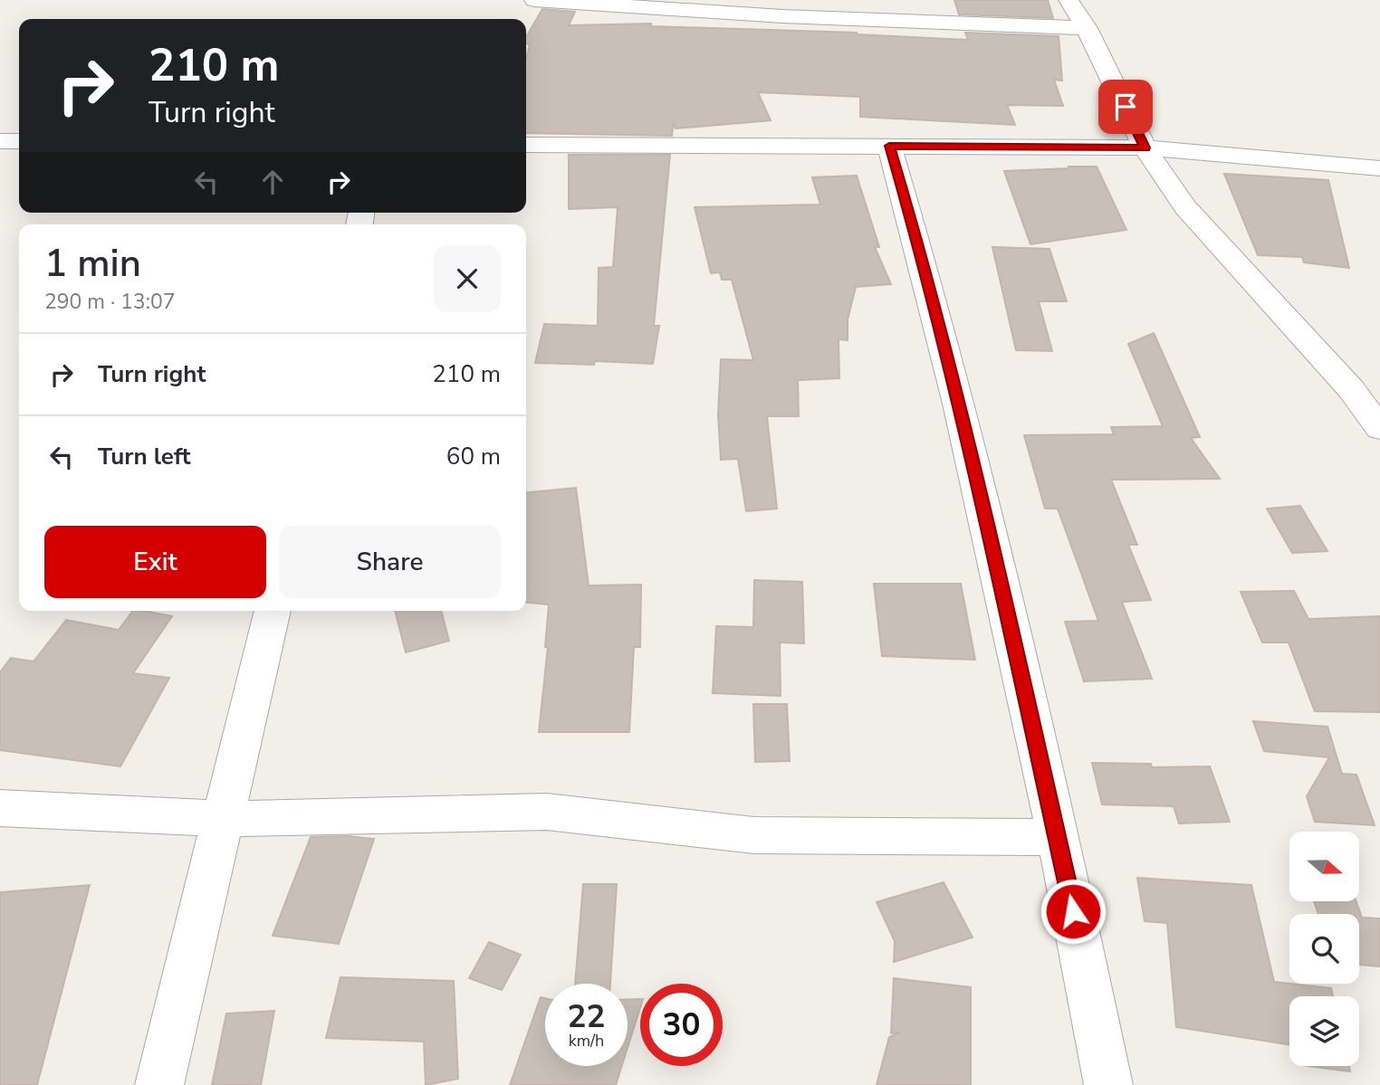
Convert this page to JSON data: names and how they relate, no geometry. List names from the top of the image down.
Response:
{
  "north": "right",
  "page": {
    "turn": ["210 m", "Turn right"],
    "heading": ["1 min", "290 m · 13:07"],
    "list": [
      {
        "name": "Turn right",
        "value": "210 m"
      },
      {
        "name": "Turn left",
        "value": "60 m"
      }
    ],
    "buttons": ["Exit", "Share"],
    "speed": "22 km/h",
    "limit": "30"
  }
}
